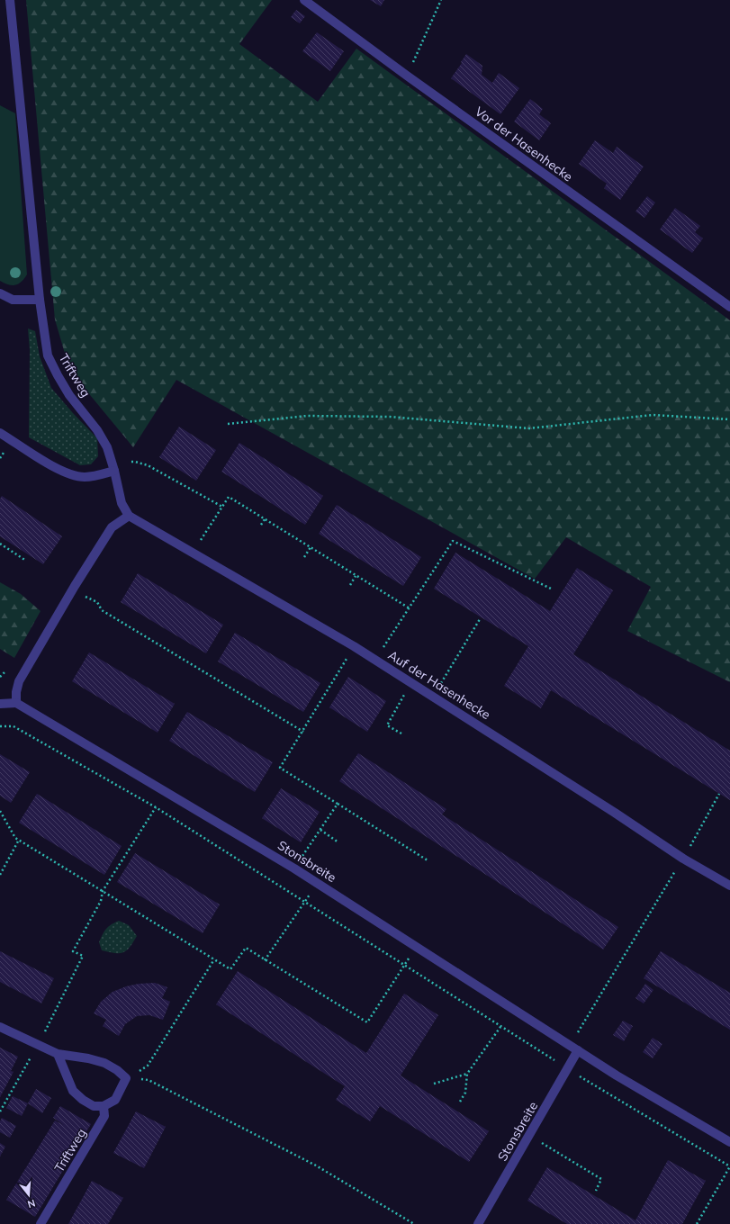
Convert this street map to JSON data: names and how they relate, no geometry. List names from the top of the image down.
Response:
{
  "streets": {
    "street": [
      "Vor der Hasenhecke",
      "Triftweg",
      "Auf der Hasenhecke",
      "Stonsbreite"
    ]
  },
  "crossings": [
    ["Triftweg", "Auf der Hasenhecke"]
  ],
  "north": "bottom"
}
